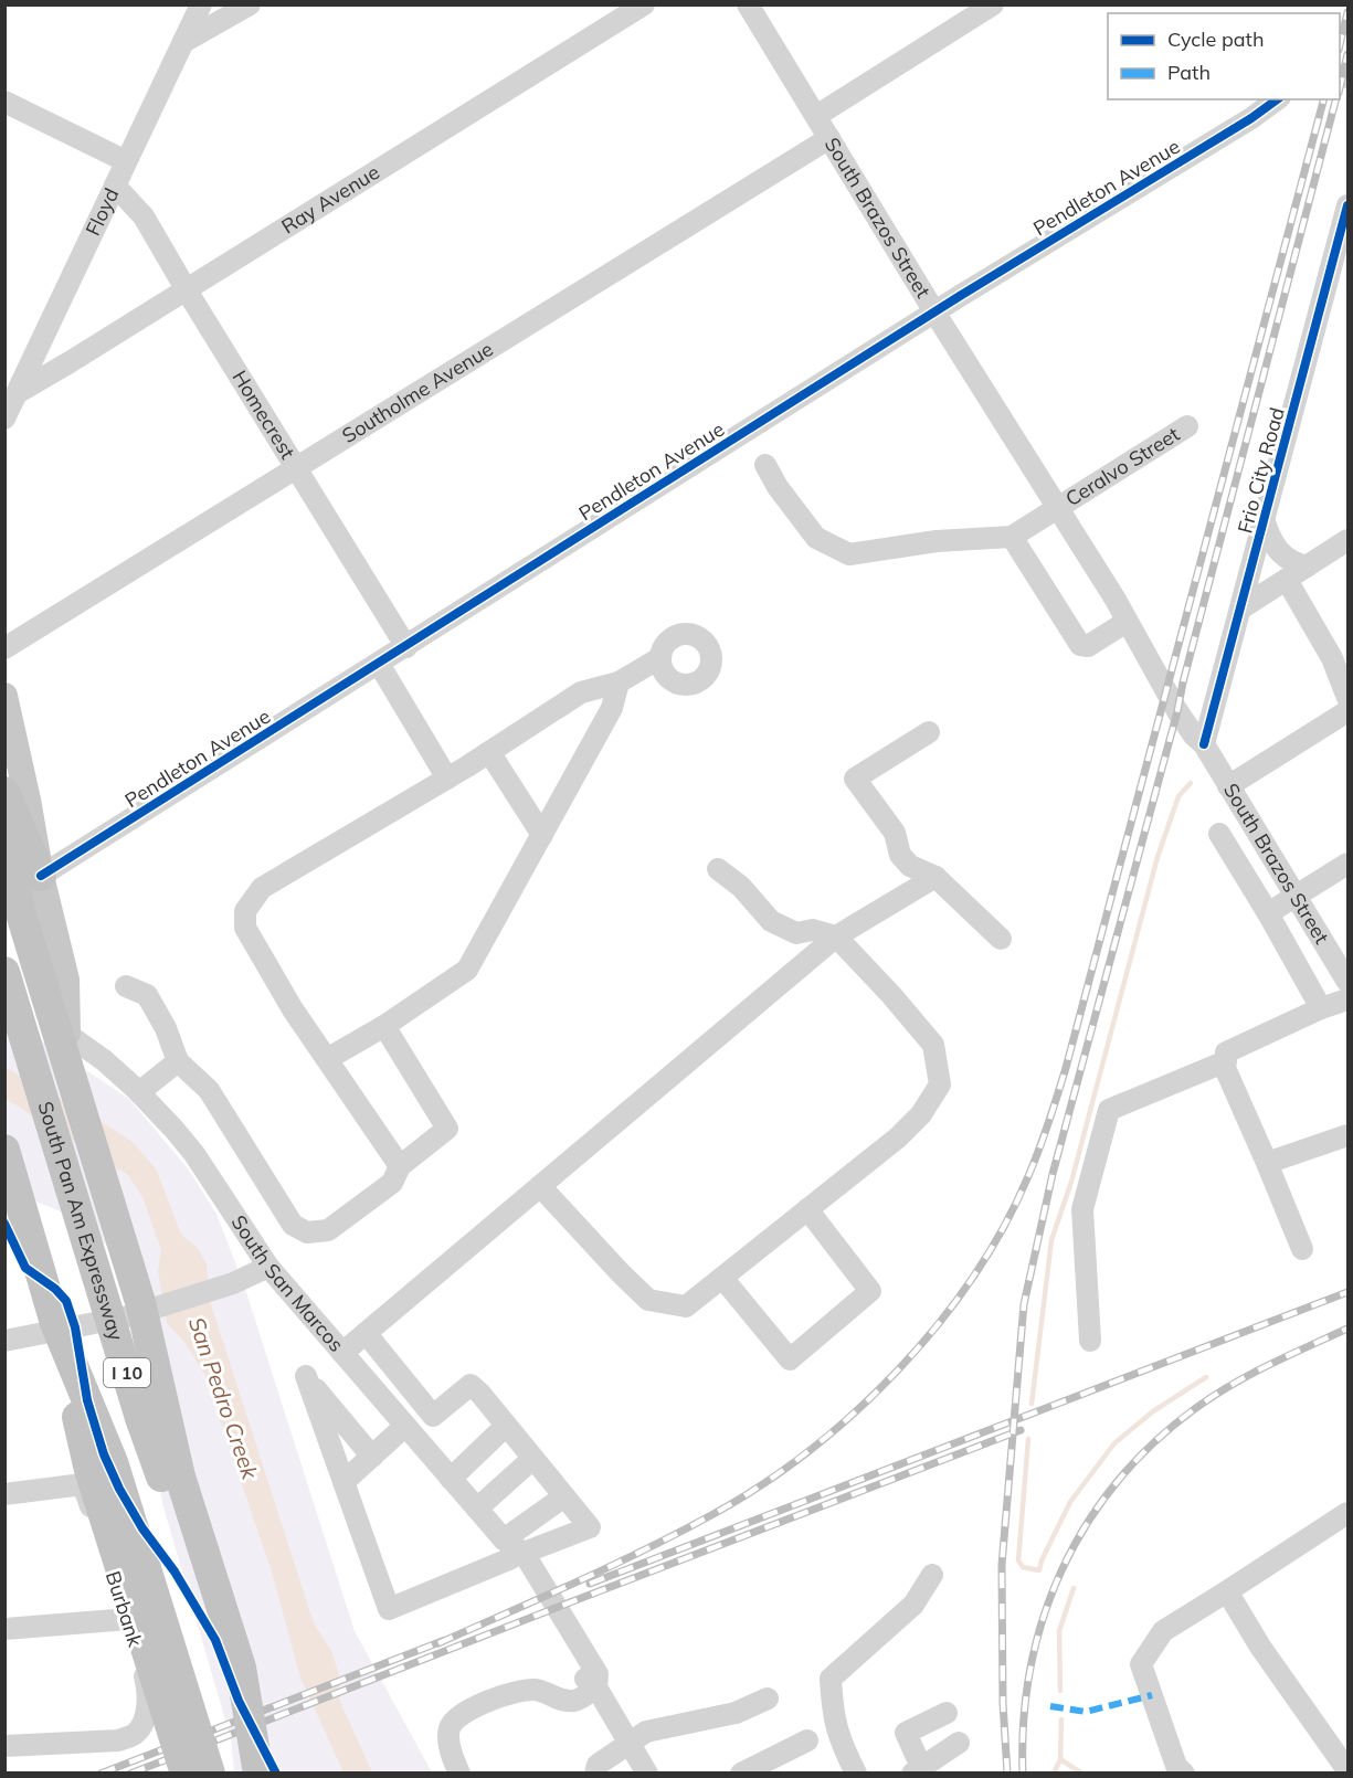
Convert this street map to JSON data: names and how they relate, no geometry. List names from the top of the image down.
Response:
{
  "streets": {
    "highway": ["South Pan Am Expressway", "I 10"],
    "street": [
      "Pendleton Avenue",
      "Ray Avenue",
      "Floyd",
      "South Brazos Street",
      "Southolme Avenue",
      "Homecrest",
      "Ceralvo Street",
      "Frio City Road",
      "South San Marcos",
      "Burbank"
    ]
  },
  "crossings": [
    ["Pendleton Avenue", "South Brazos Street"],
    ["Pendleton Avenue", "Homecrest"],
    ["Ray Avenue", "Floyd"],
    ["Ray Avenue", "Homecrest"],
    ["Floyd", "Homecrest"],
    ["South Brazos Street", "Southolme Avenue"],
    ["South Brazos Street", "Ceralvo Street"],
    ["South Brazos Street", "Frio City Road"],
    ["Southolme Avenue", "Homecrest"]
  ],
  "water": ["San Pedro Creek"],
  "legend": ["Cycle path", "Path"]
}
